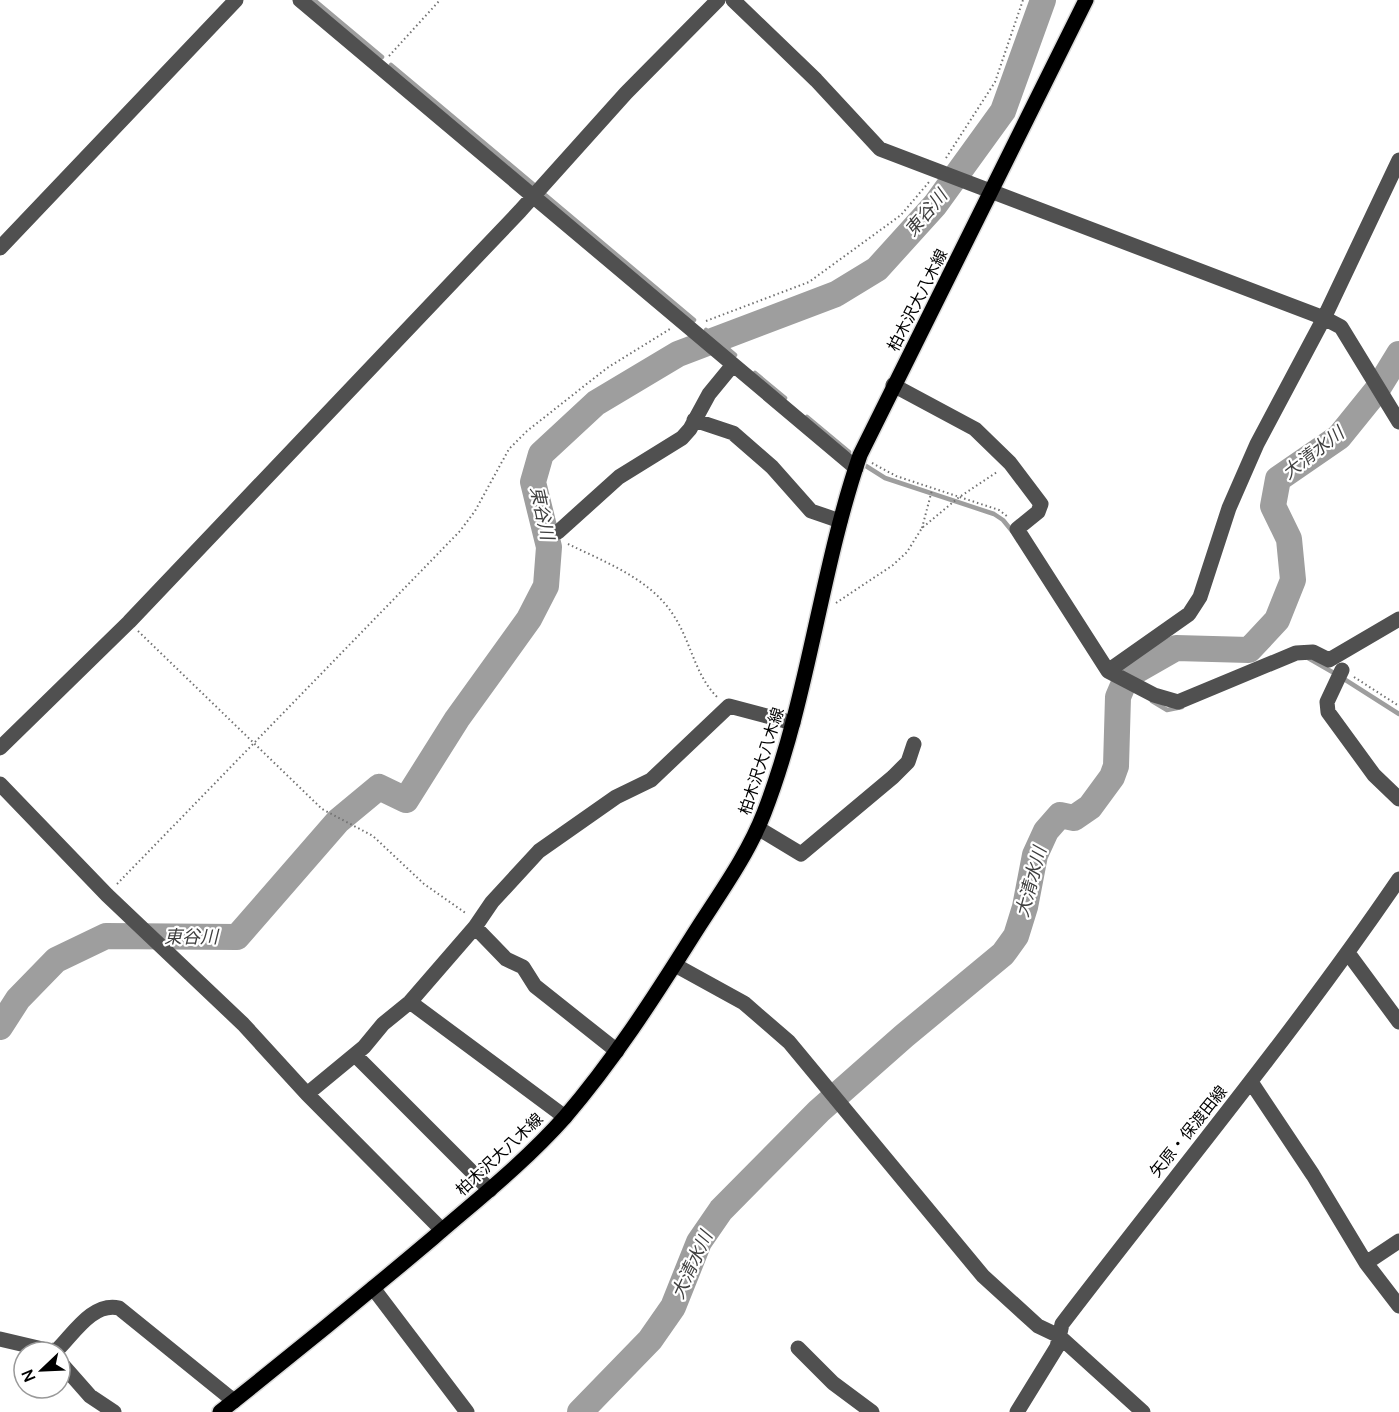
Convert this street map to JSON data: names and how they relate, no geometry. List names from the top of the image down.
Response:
{
  "streets": {
    "main road": ["柏木沢大八木線"],
    "street": ["矢原・保渡田線"]
  },
  "water": ["東谷川", "大清水川"],
  "north": "bottom left"
}
